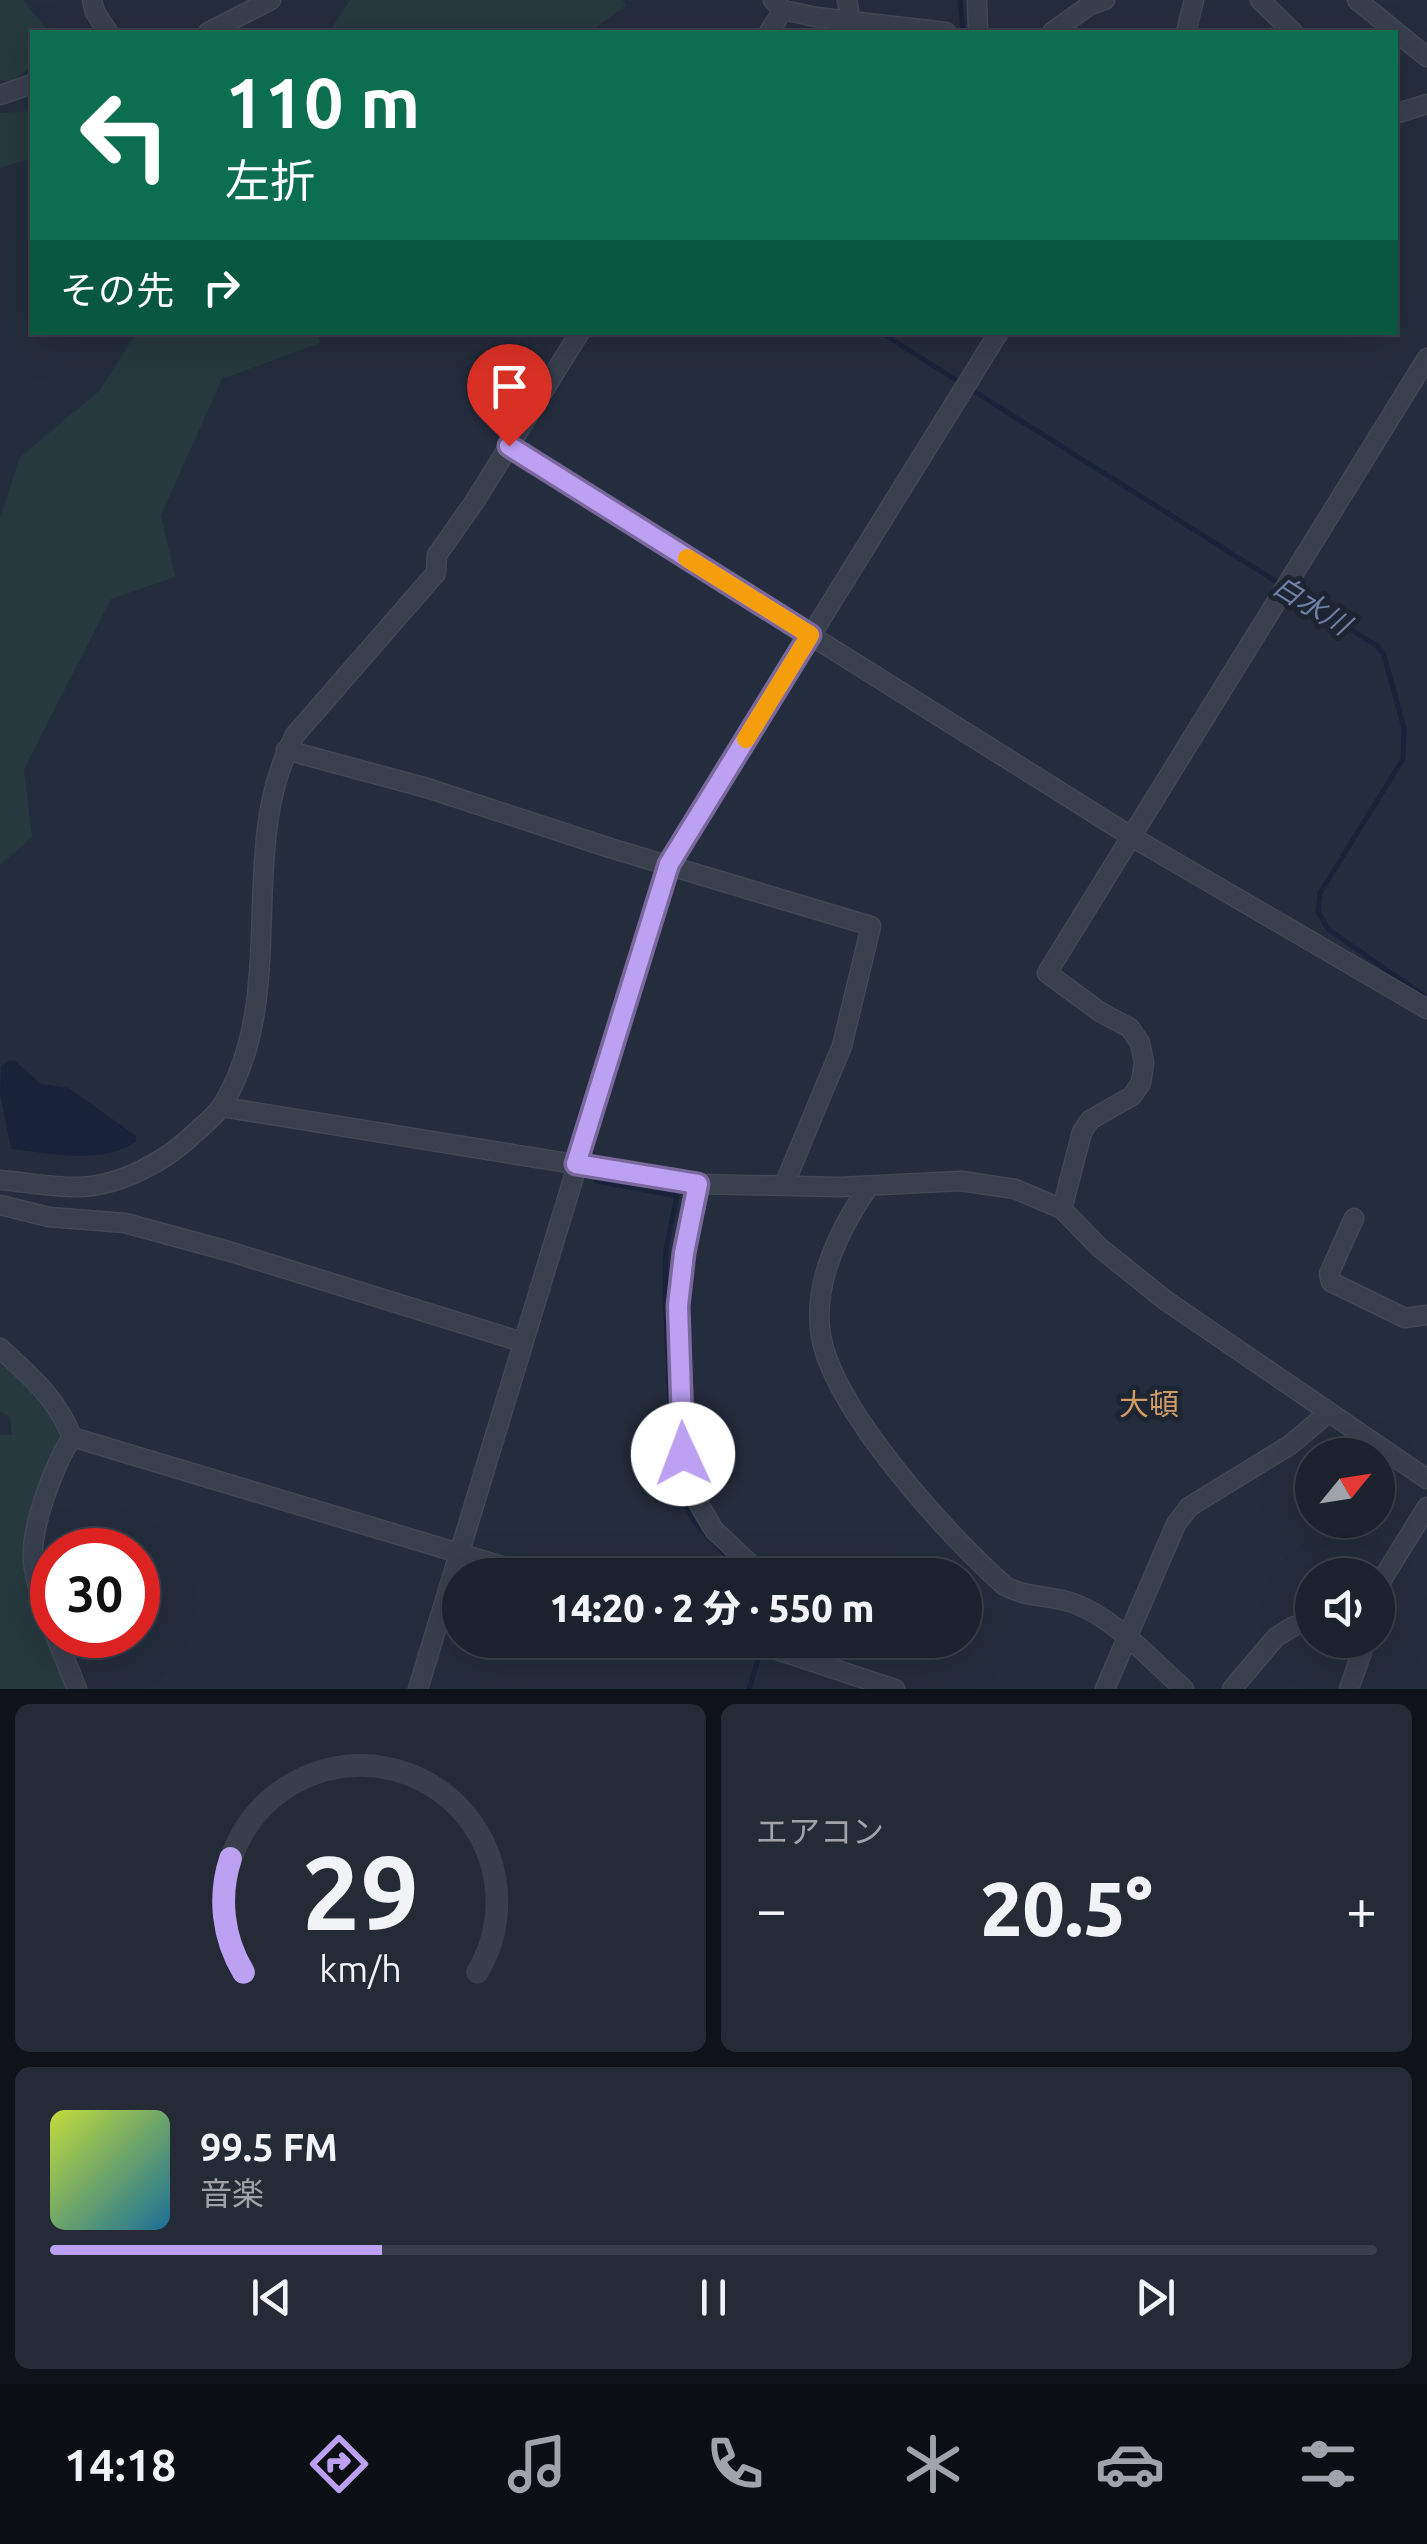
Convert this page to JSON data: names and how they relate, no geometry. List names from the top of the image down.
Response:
{
  "districts": ["大頓"],
  "water": ["白水川"],
  "north": "top right",
  "page": {
    "turn": ["110 m", "左折"],
    "then": "その先",
    "limit": "30",
    "trip": "14:20 · 2 分 · 550 m",
    "tile": "エアコン",
    "heat": ["−", "20.5°", "+"],
    "song": ["99.5 FM", "音楽"],
    "tabs": "14:18",
    "gauge": ["29", "km/h"]
  }
}
